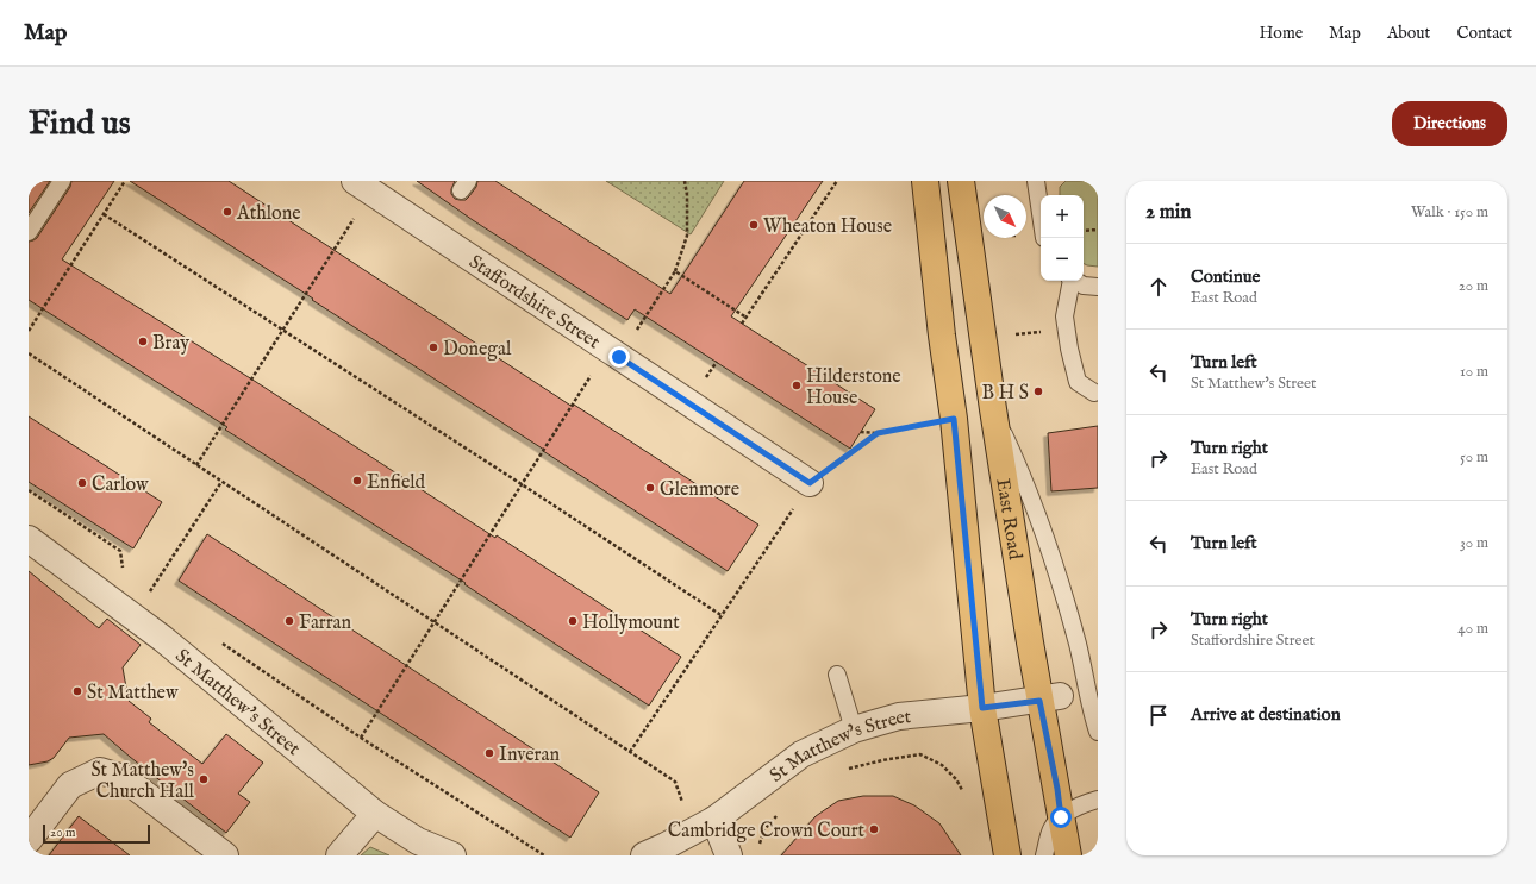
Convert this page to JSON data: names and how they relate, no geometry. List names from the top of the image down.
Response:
{
  "streets": {
    "main road": ["East Road"],
    "street": ["Staffordshire Street", "St Matthew's Street"]
  },
  "crossings": [
    ["East Road", "St Matthew's Street"]
  ],
  "places": [
    "Athlone",
    "Wheaton House",
    "Bray",
    "Donegal",
    "Hilderstone House",
    "B H S",
    "Enfield",
    "Carlow",
    "Glenmore",
    "Farran",
    "Hollymount",
    "St Matthew",
    "Inveran",
    "St Matthew's Church Hall",
    "Cambridge Crown Court"
  ],
  "scale_bar": "20 m",
  "north": "bottom right",
  "page": {
    "header": "Map",
    "nav": [
      "Home",
      "Map",
      "About",
      "Contact"
    ],
    "buttons": "Directions",
    "title": "Find us",
    "heading": ["2 min", "Walk · 150 m"],
    "map_buttons": ["+", "−"],
    "list": [
      ["Continue", "East Road", "20 m"],
      ["Turn left", "St Matthew's Street", "10 m"],
      ["Turn right", "East Road", "50 m"],
      ["Turn left", "30 m"],
      ["Turn right", "Staffordshire Street", "40 m"],
      "Arrive at destination"
    ],
    "scale": "20 m"
  }
}
